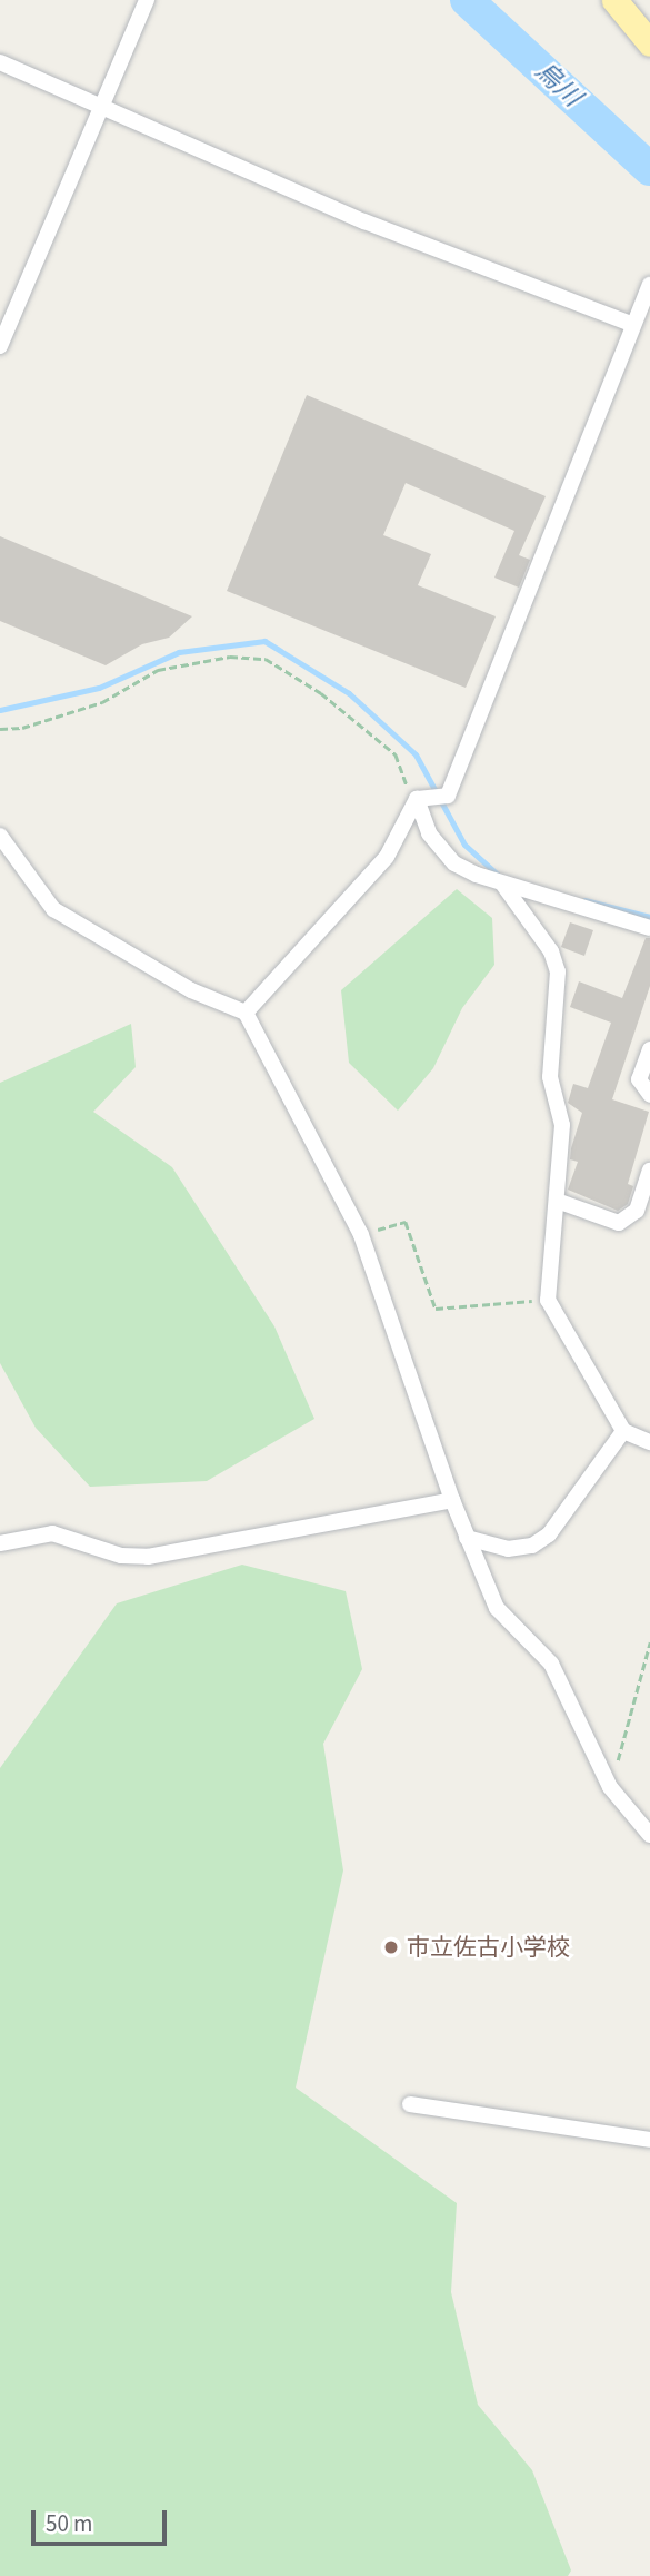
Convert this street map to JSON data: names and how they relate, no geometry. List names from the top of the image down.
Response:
{
  "water": ["烏川"],
  "places": ["市立佐古小学校"],
  "scale_bar": "50 m"
}
